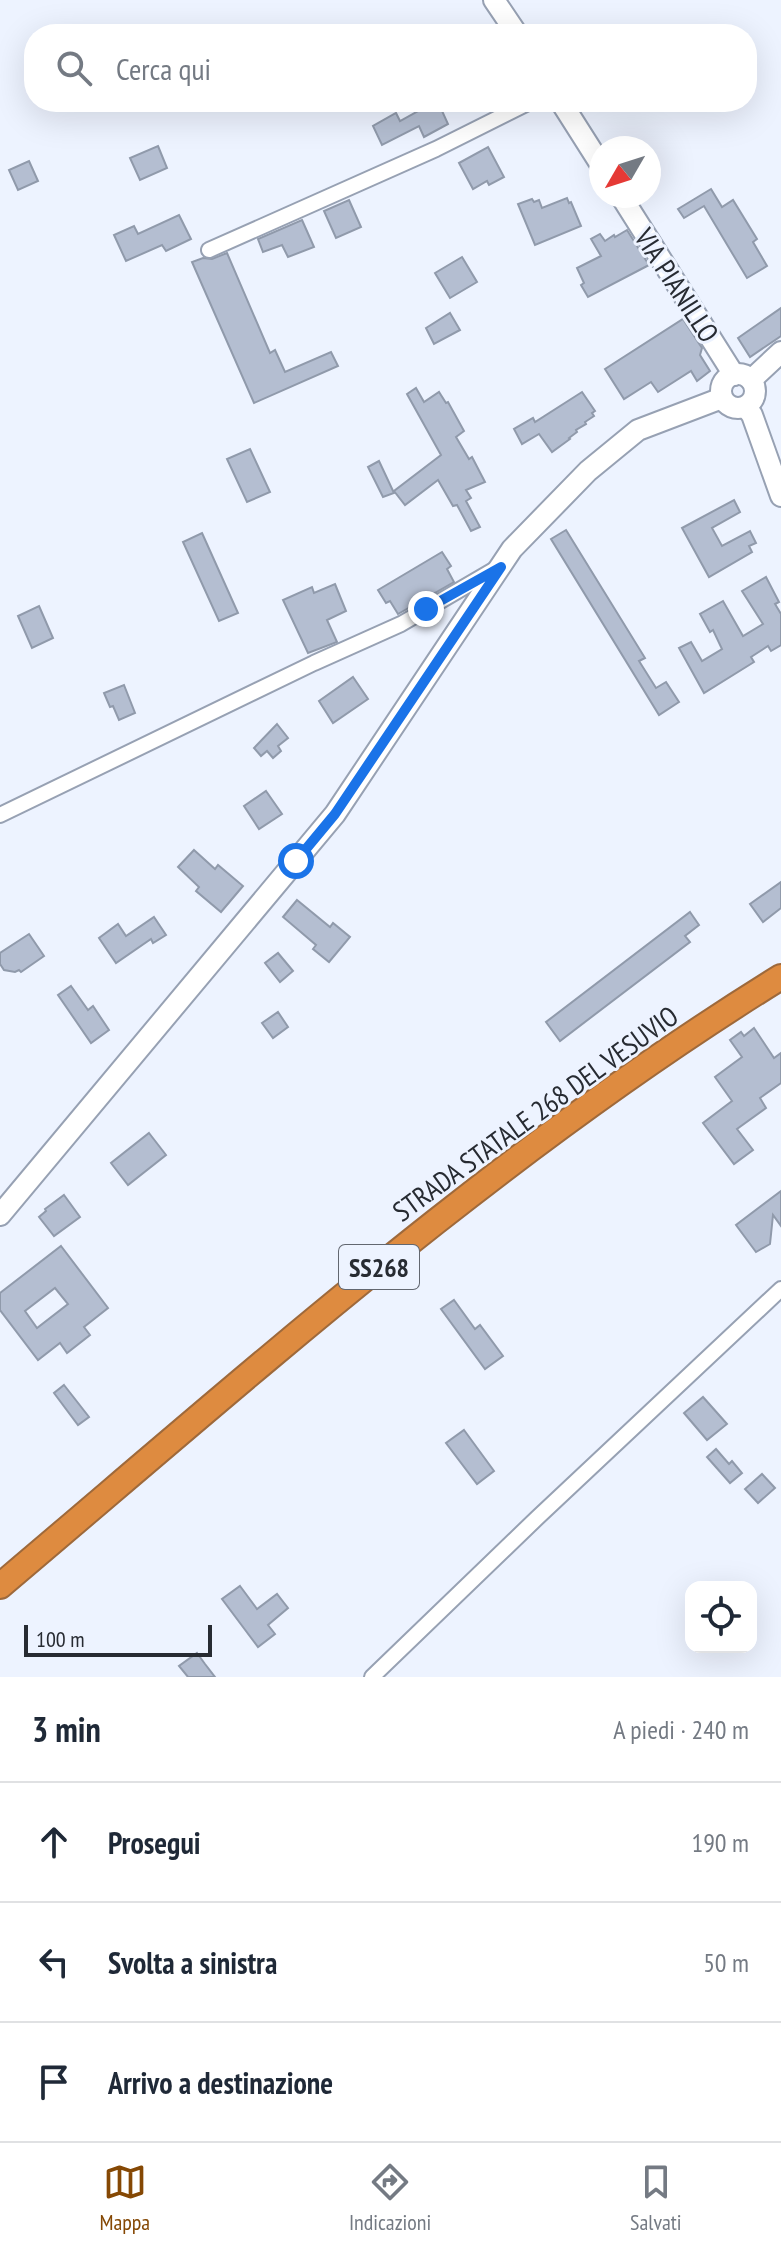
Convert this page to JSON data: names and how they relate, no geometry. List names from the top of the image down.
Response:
{
  "streets": {
    "highway": ["STRADA STATALE 268 DEL VESUVIO", "SS268"],
    "street": ["VIA PIANILLO"]
  },
  "scale_bar": "100 m",
  "north": "bottom left",
  "page": {
    "search": "Cerca qui",
    "scale": "100 m",
    "heading": ["3 min", "A piedi · 240 m"],
    "list": [
      ["Prosegui", "190 m"],
      ["Svolta a sinistra", "50 m"],
      "Arrivo a destinazione"
    ],
    "nav": ["Mappa", "Indicazioni", "Salvati"]
  }
}
